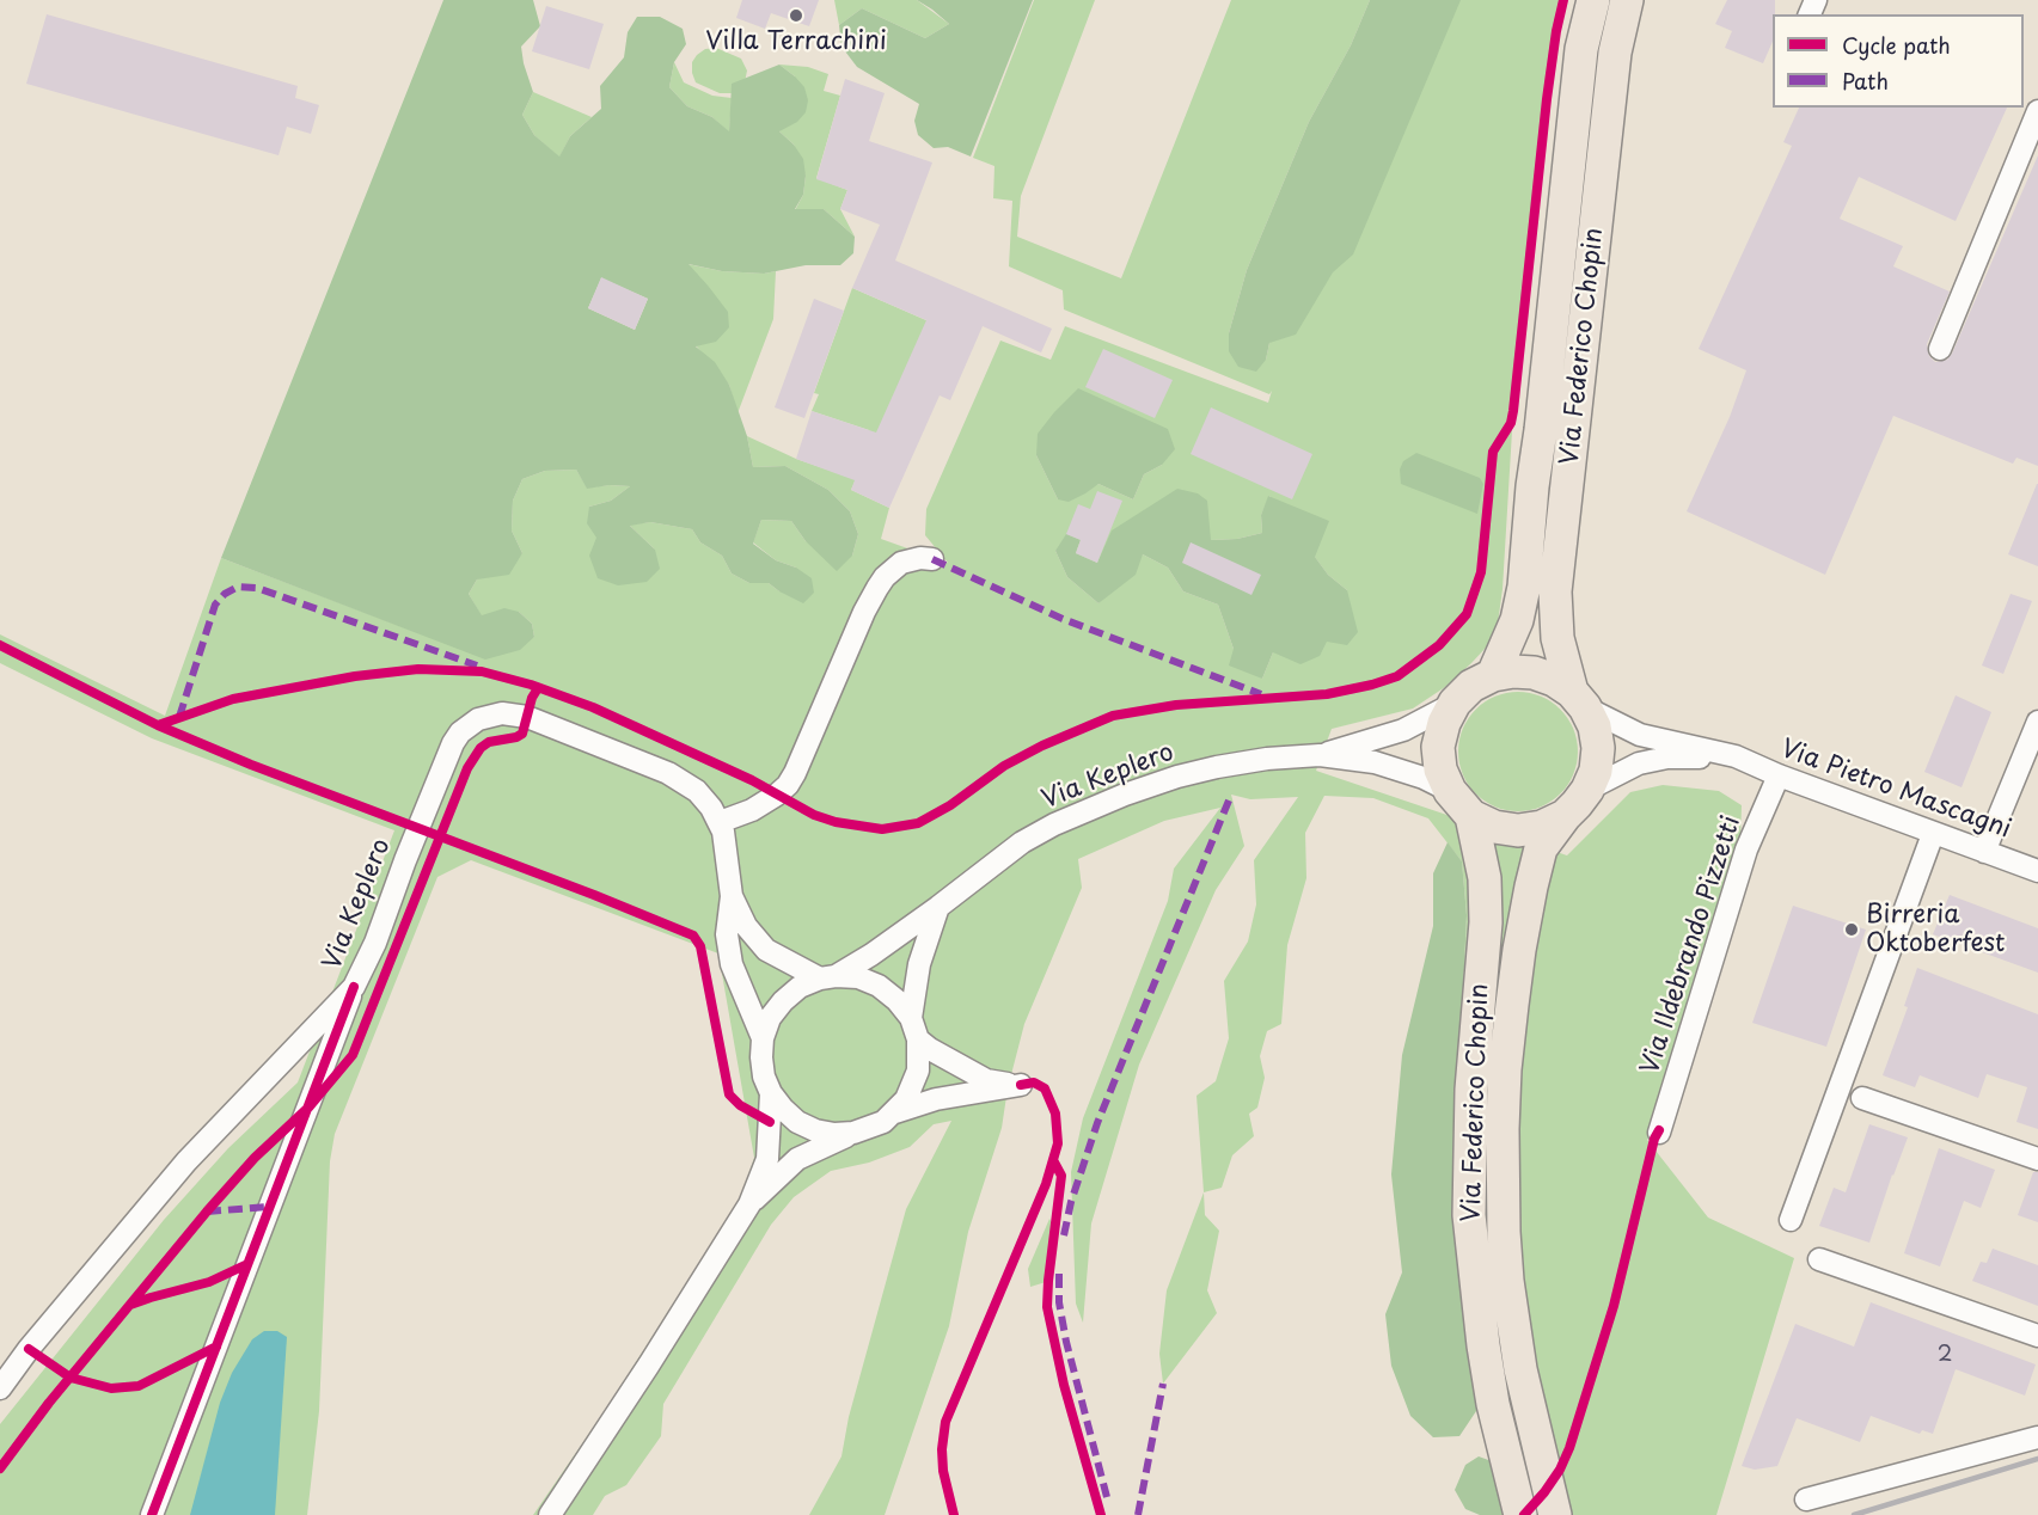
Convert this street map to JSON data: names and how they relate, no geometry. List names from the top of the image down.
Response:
{
  "streets": {
    "main road": ["Via Federico Chopin"],
    "street": ["Via Keplero", "Via Pietro Mascagni", "Via Ildebrando Pizzetti"]
  },
  "crossings": [
    ["Via Federico Chopin", "Via Pietro Mascagni"],
    ["Via Pietro Mascagni", "Via Ildebrando Pizzetti"]
  ],
  "places": ["Villa Terrachini", "Birreria Oktoberfest"],
  "house_numbers": ["2"],
  "legend": ["Cycle path", "Path"]
}
